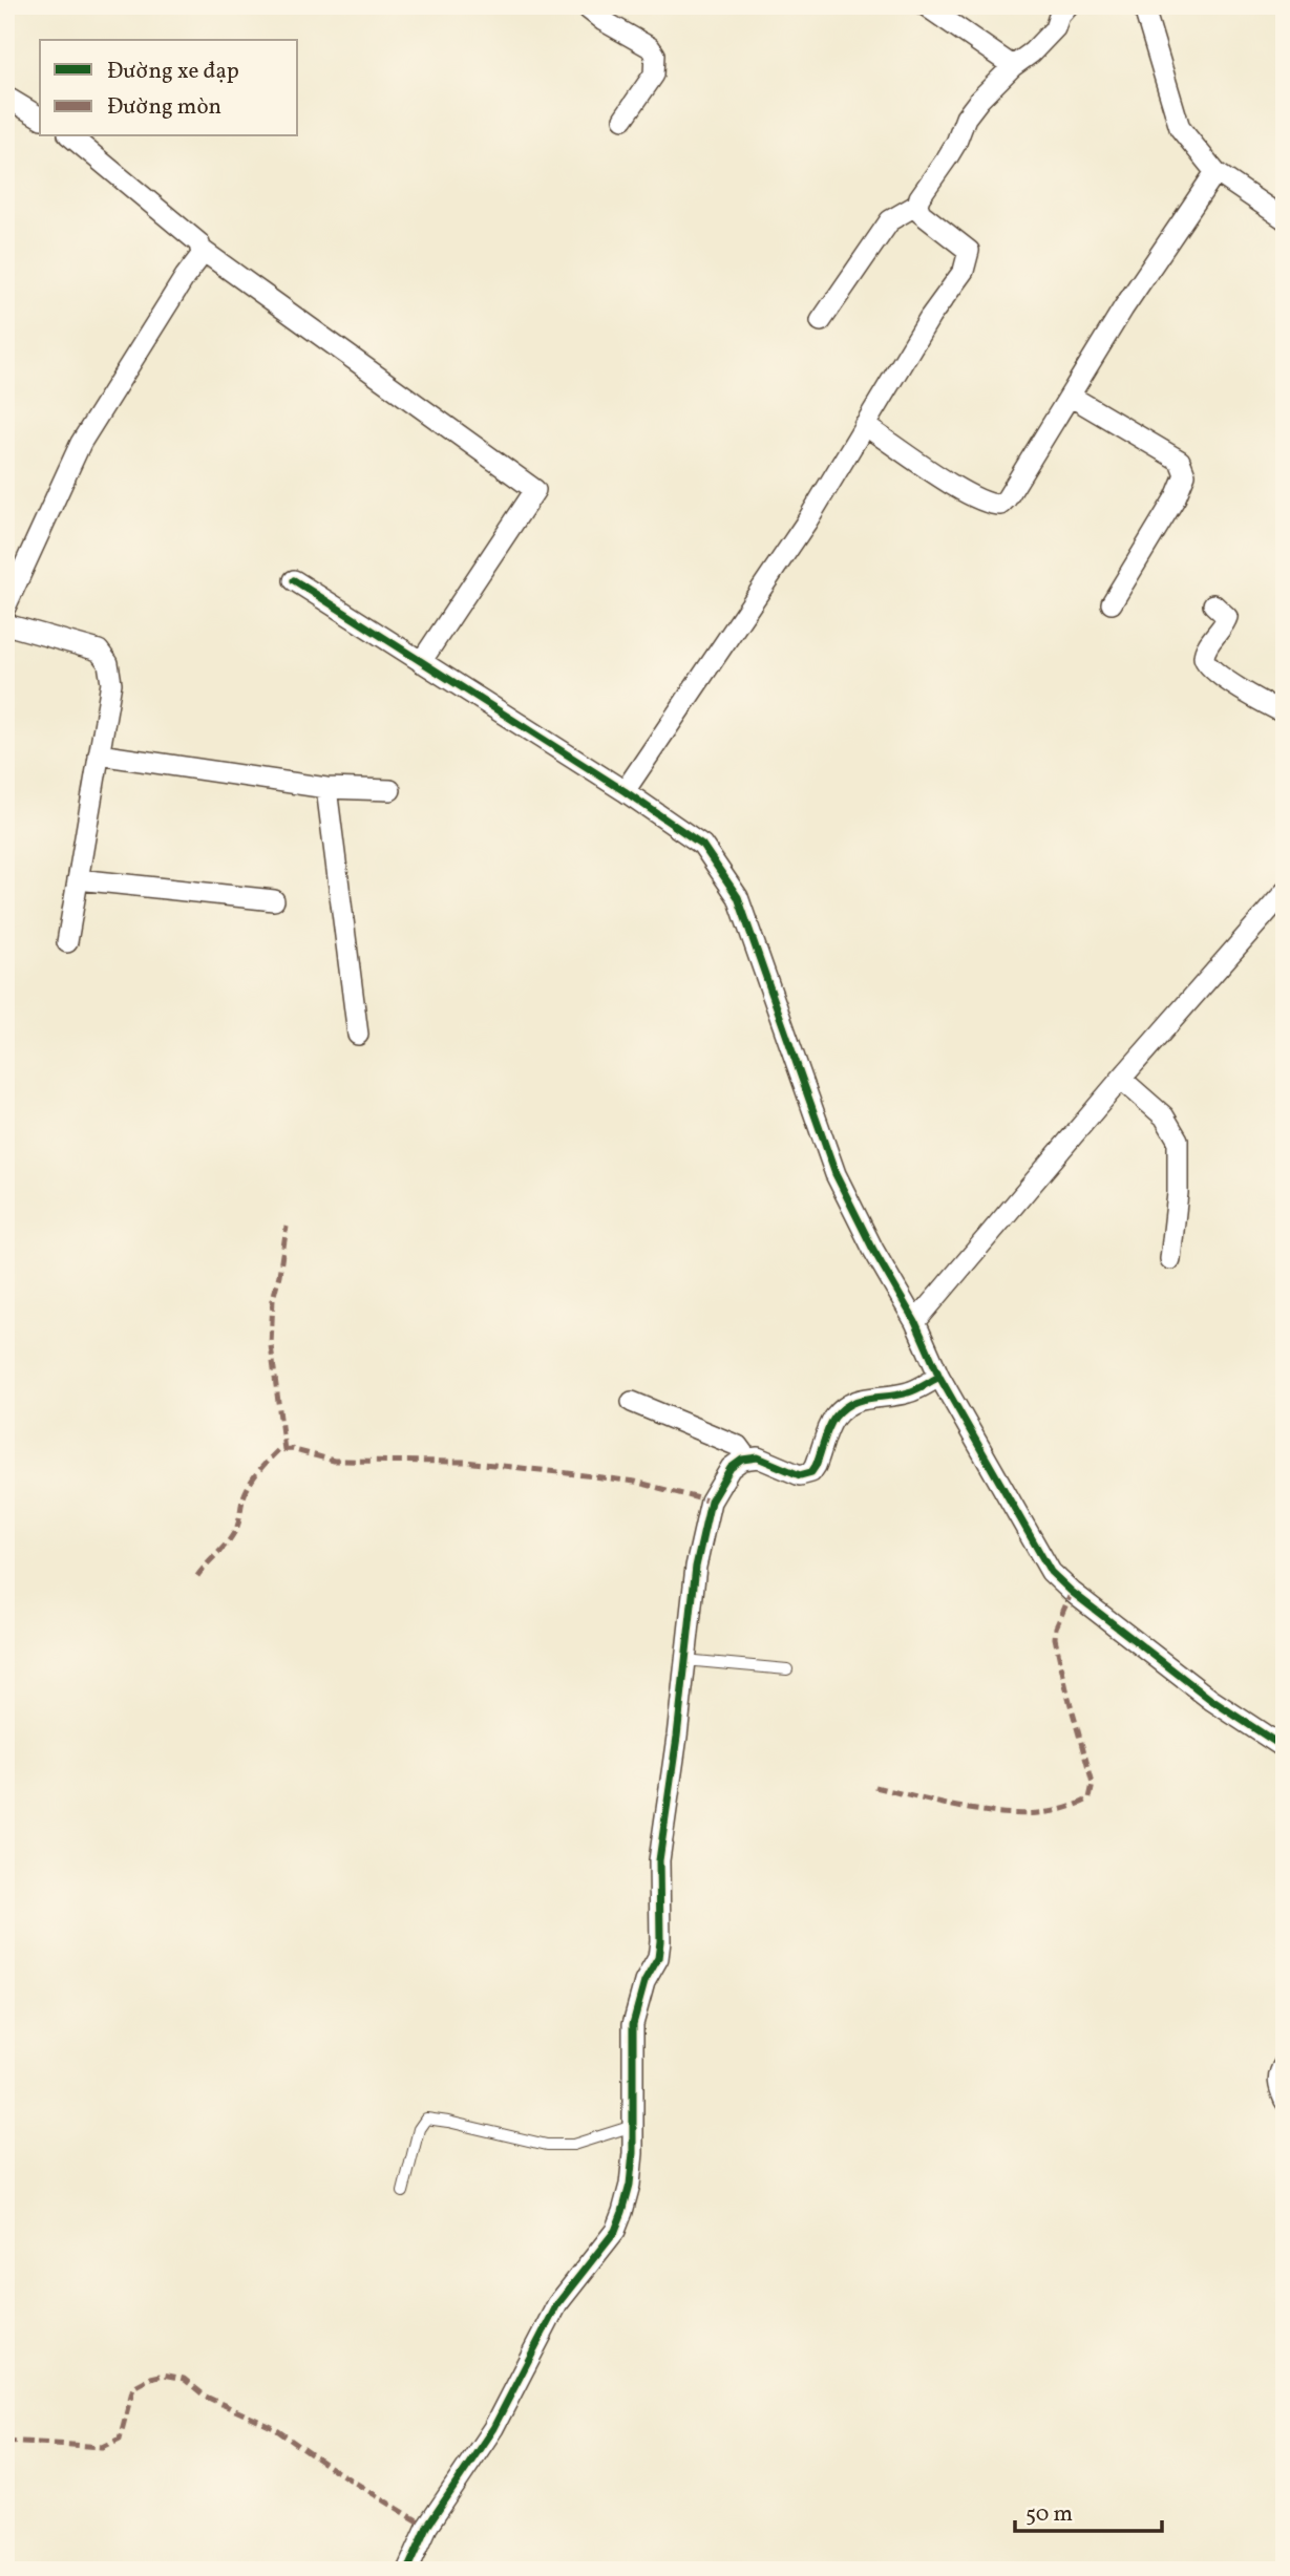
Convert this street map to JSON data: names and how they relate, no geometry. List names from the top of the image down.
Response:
{
  "legend": ["Đường xe đạp", "Đường mòn"],
  "scale_bar": "50 m"
}
